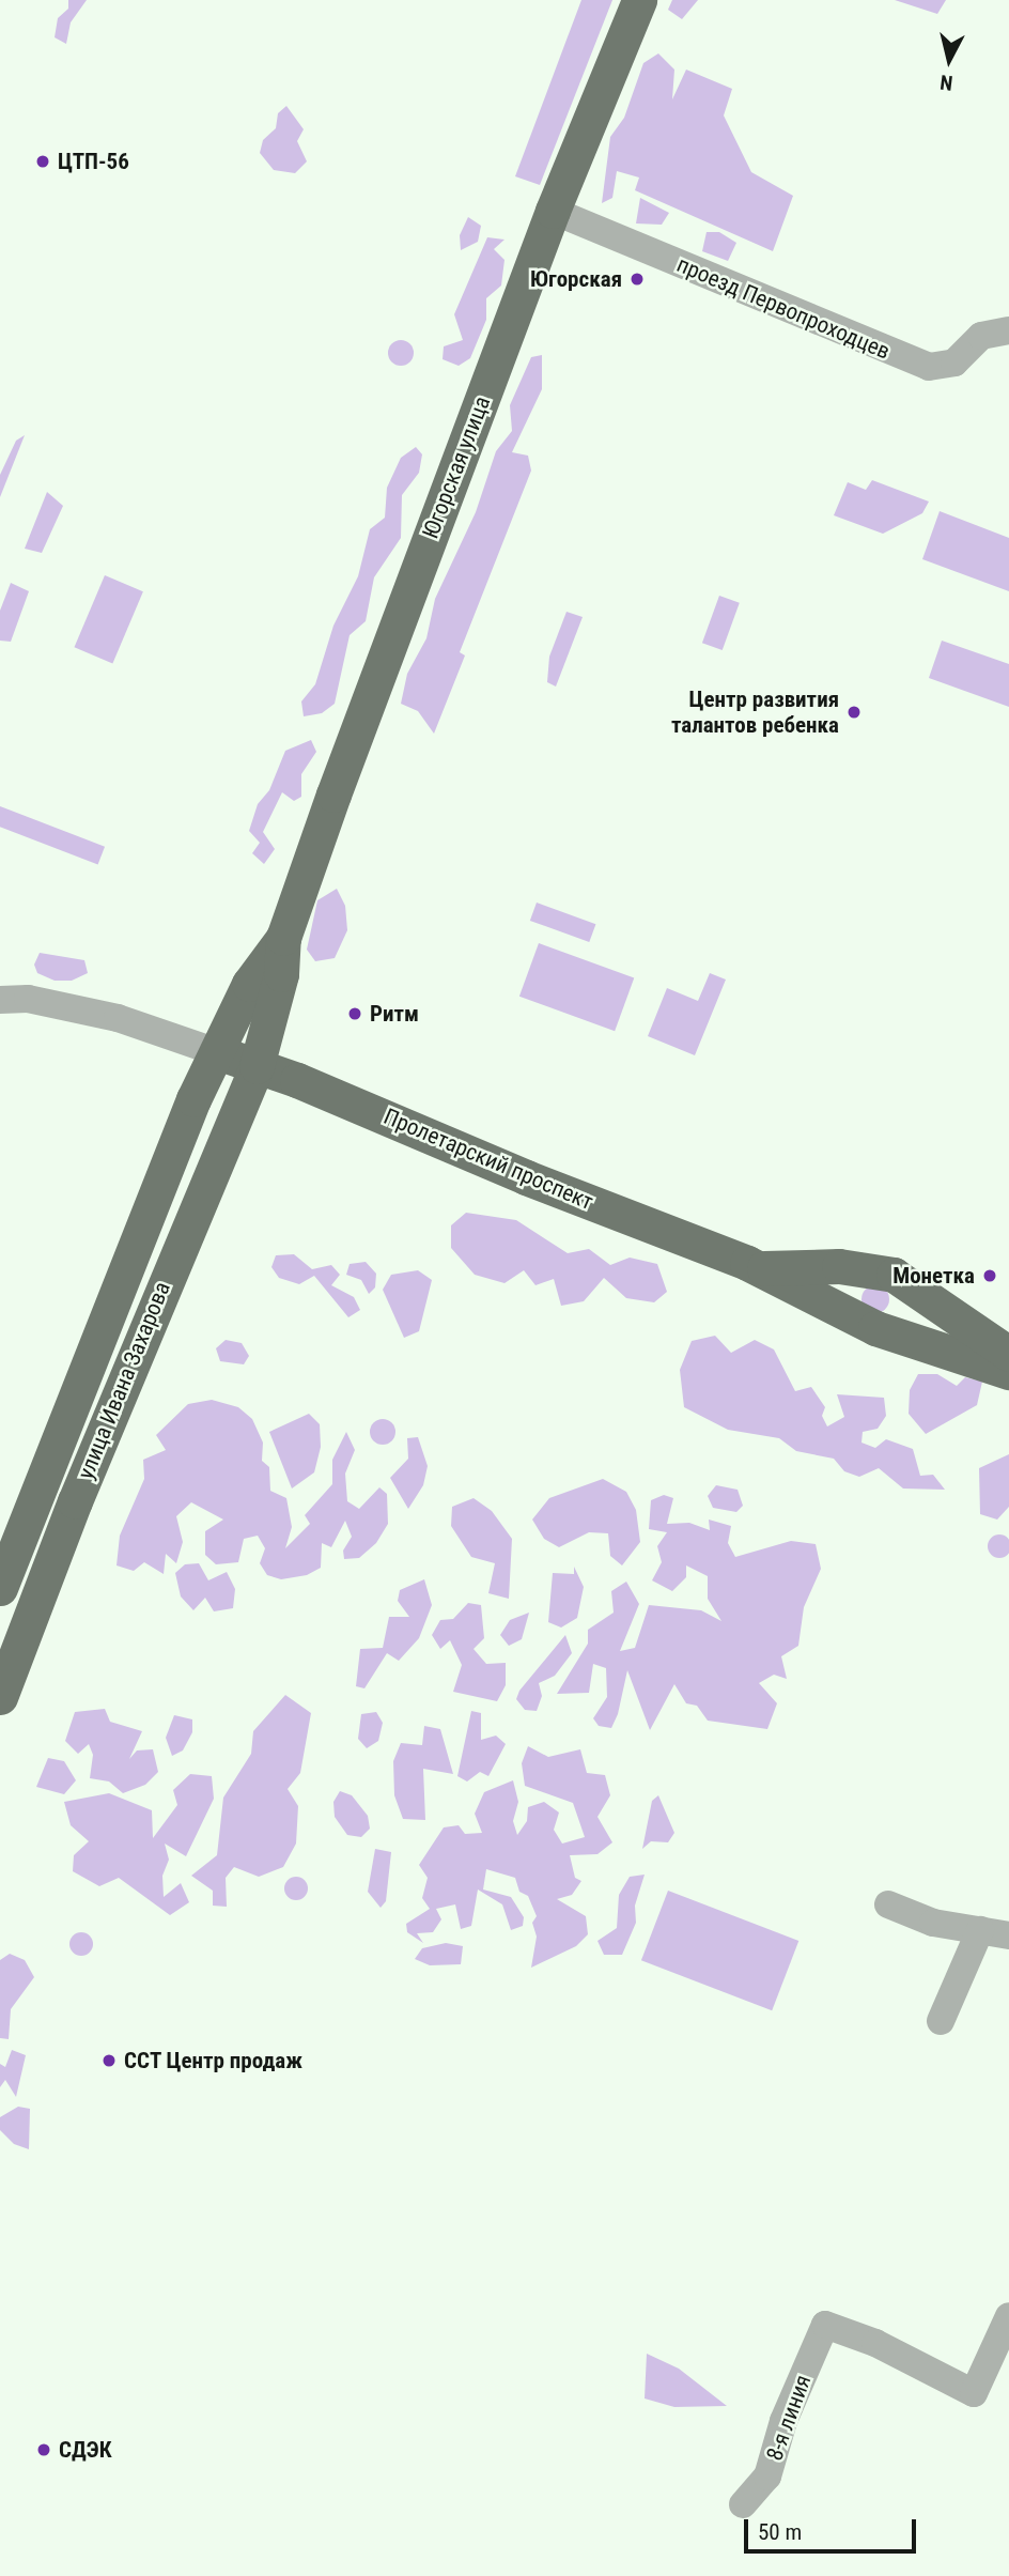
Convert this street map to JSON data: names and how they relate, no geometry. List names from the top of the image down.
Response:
{
  "streets": {
    "main road": ["Югорская улица", "Пролетарский проспект", "улица Ивана Захарова"],
    "street": ["проезд Первопроходцев", "8-я линия"]
  },
  "crossings": [
    ["проезд Первопроходцев", "Югорская улица"],
    ["Югорская улица", "Пролетарский проспект"],
    ["Югорская улица", "улица Ивана Захарова"],
    ["Пролетарский проспект", "улица Ивана Захарова"]
  ],
  "places": [
    "ЦТП-56",
    "Югорская",
    "Центр развития талантов ребенка",
    "Ритм",
    "Монетка",
    "CCТ Центр продаж",
    "СДЭК"
  ],
  "scale_bar": "50 m",
  "north": "bottom"
}
